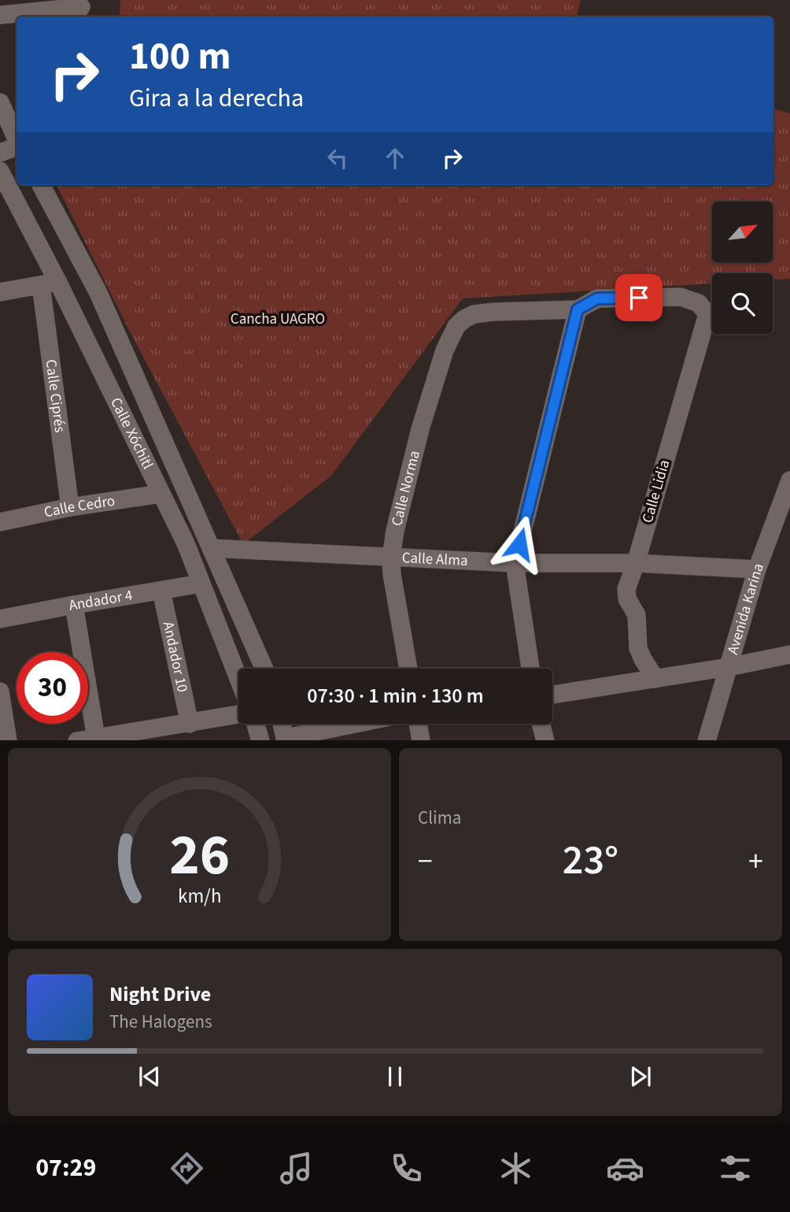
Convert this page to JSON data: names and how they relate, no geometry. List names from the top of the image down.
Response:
{
  "streets": {
    "street": [
      "Calle Ciprés",
      "Calle Xóchitl",
      "Calle Norma",
      "Calle Lidia",
      "Calle Cedro",
      "Calle Alma",
      "Andador 4",
      "Avenida Karina",
      "Andador 10"
    ]
  },
  "crossings": [
    ["Calle Ciprés", "Calle Xóchitl"],
    ["Calle Ciprés", "Calle Cedro"],
    ["Calle Xóchitl", "Calle Cedro"],
    ["Calle Xóchitl", "Calle Alma"],
    ["Calle Xóchitl", "Andador 4"],
    ["Calle Norma", "Calle Lidia"],
    ["Calle Norma", "Calle Alma"],
    ["Calle Lidia", "Calle Alma"],
    ["Calle Alma", "Avenida Karina"],
    ["Andador 4", "Andador 10"]
  ],
  "parks": ["Cancha UAGRO"],
  "north": "top right",
  "page": {
    "turn": ["100 m", "Gira a la derecha"],
    "limit": "30",
    "trip": "07:30 · 1 min · 130 m",
    "tile": "Clima",
    "heat": ["−", "23°", "+"],
    "song": ["Night Drive", "The Halogens"],
    "tabs": "07:29",
    "gauge": ["26", "km/h"]
  }
}
